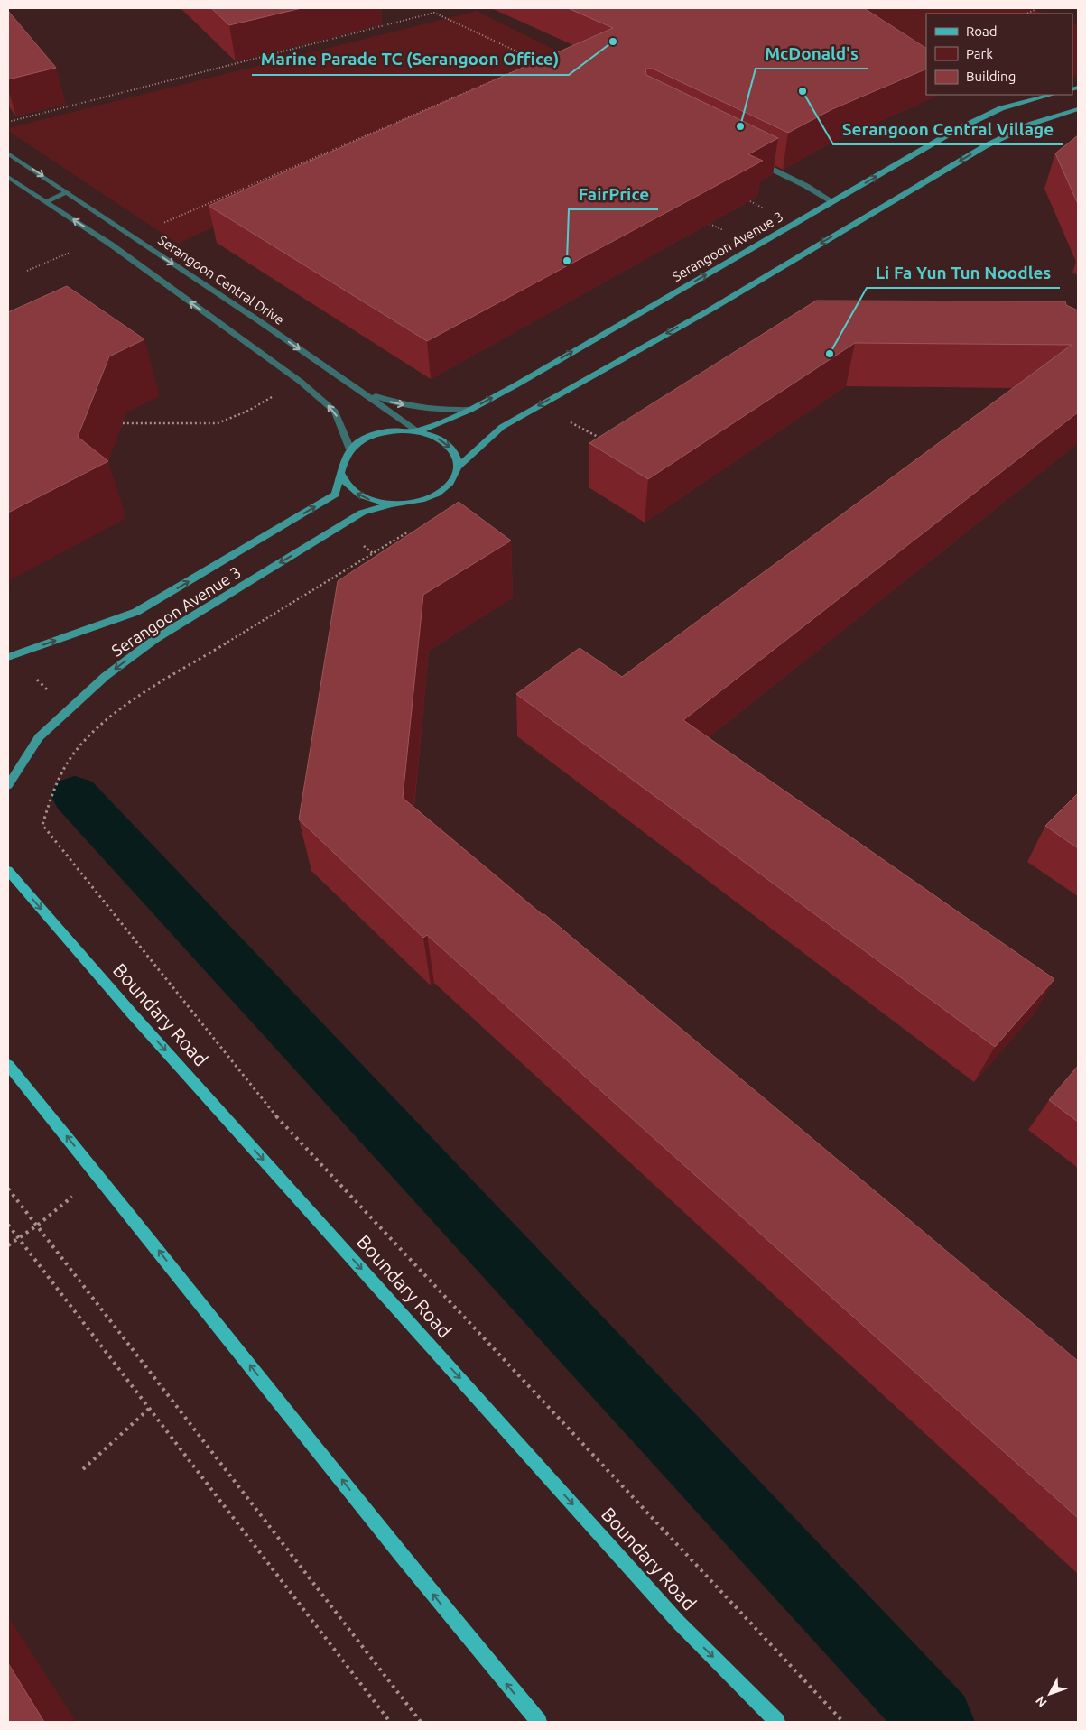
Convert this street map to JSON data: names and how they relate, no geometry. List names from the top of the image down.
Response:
{
  "streets": {
    "main road": ["Boundary Road"],
    "street": ["Serangoon Avenue 3", "Serangoon Central Drive"]
  },
  "crossings": [
    ["Serangoon Avenue 3", "Serangoon Central Drive"]
  ],
  "one_way": ["Boundary Road"],
  "places": [
    "Marine Parade TC (Serangoon Office)",
    "Serangoon Central Village",
    "McDonald's",
    "FairPrice",
    "Li Fa Yun Tun Noodles"
  ],
  "legend": ["Road", "Park", "Building"],
  "north": "bottom left"
}
